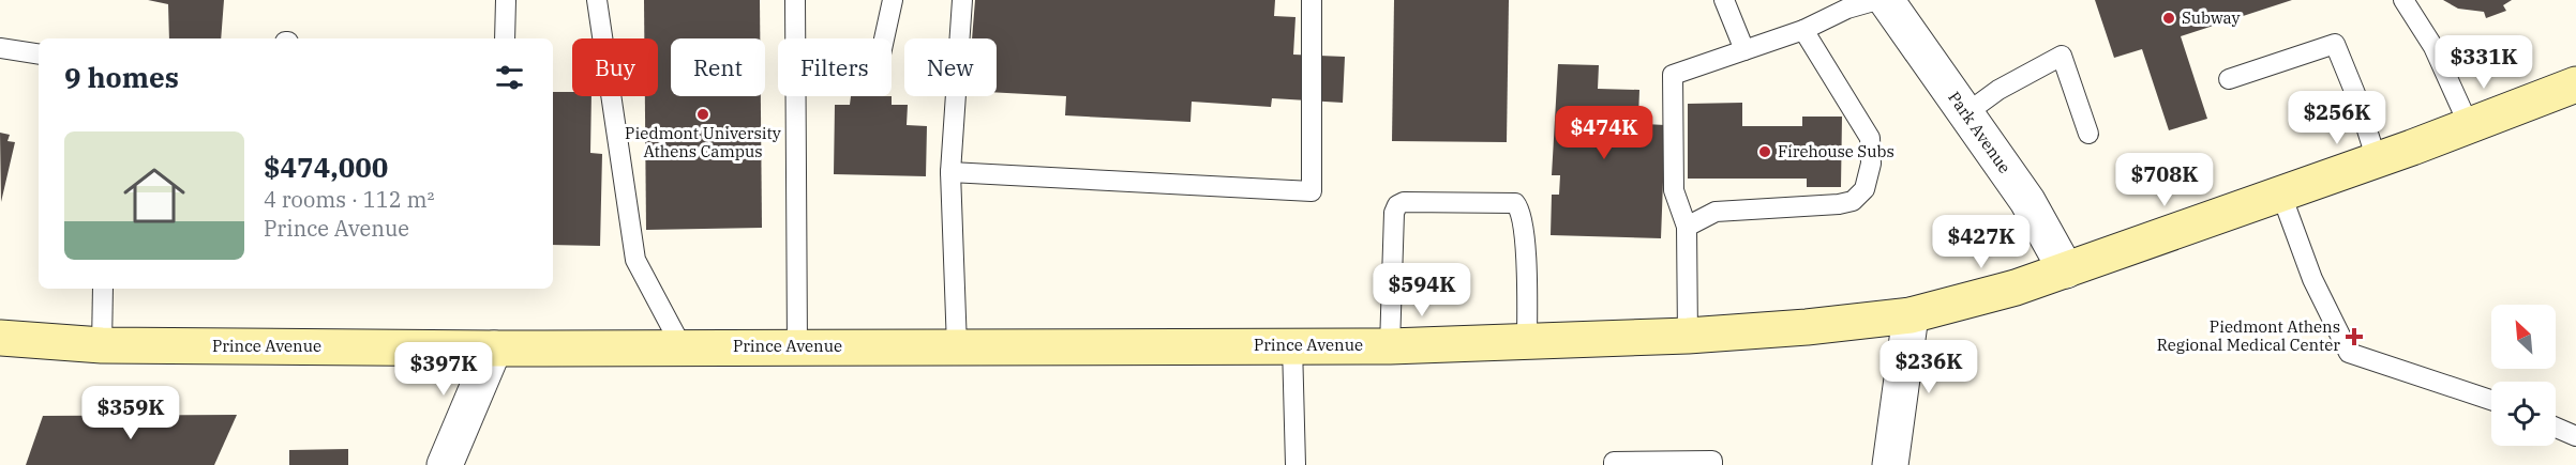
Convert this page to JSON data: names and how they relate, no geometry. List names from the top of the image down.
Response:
{
  "streets": {
    "main road": ["Prince Avenue"],
    "street": ["Park Avenue"]
  },
  "crossings": [
    ["Park Avenue", "Prince Avenue"]
  ],
  "places": {
    "other": ["Subway", "Piedmont University Athens Campus", "Firehouse Subs"],
    "health": ["Piedmont Athens Regional Medical Center"]
  },
  "north": "top left",
  "page": {
    "price": [
      "$331K",
      "$256K",
      "$474K",
      "$708K",
      "$427K",
      "$594K",
      "$236K",
      "$397K",
      "$359K"
    ],
    "chip": [
      "Buy",
      "Rent",
      "Filters",
      "New"
    ],
    "heading": "9 homes",
    "list": [
      {
        "name": "$474,000",
        "note": "4 rooms · 112 m² · Prince Avenue"
      }
    ]
  }
}
